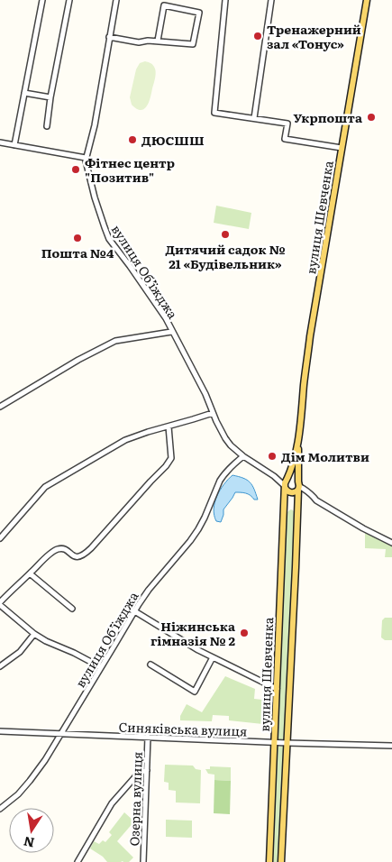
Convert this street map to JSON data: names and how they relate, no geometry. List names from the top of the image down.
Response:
{
  "streets": {
    "main road": ["вулиця Шевченка"],
    "street": ["вулиця Обʼїжджа", "Синяківська вулиця", "Озерна вулиця"]
  },
  "crossings": [
    ["вулиця Шевченка", "вулиця Обʼїжджа"],
    ["вулиця Шевченка", "Синяківська вулиця"],
    ["вулиця Обʼїжджа", "Синяківська вулиця"],
    ["Синяківська вулиця", "Озерна вулиця"]
  ],
  "places": [
    "Тренажерний зал «Тонус»",
    "Укрпошта",
    "ДЮСШШ",
    "Фітнес центр \"Позитив\"",
    "Дитячий садок № 21 «Будівельник»",
    "Пошта №4",
    "Дім Молитви",
    "Ніжинська гімназія № 2"
  ],
  "north": "bottom"
}
